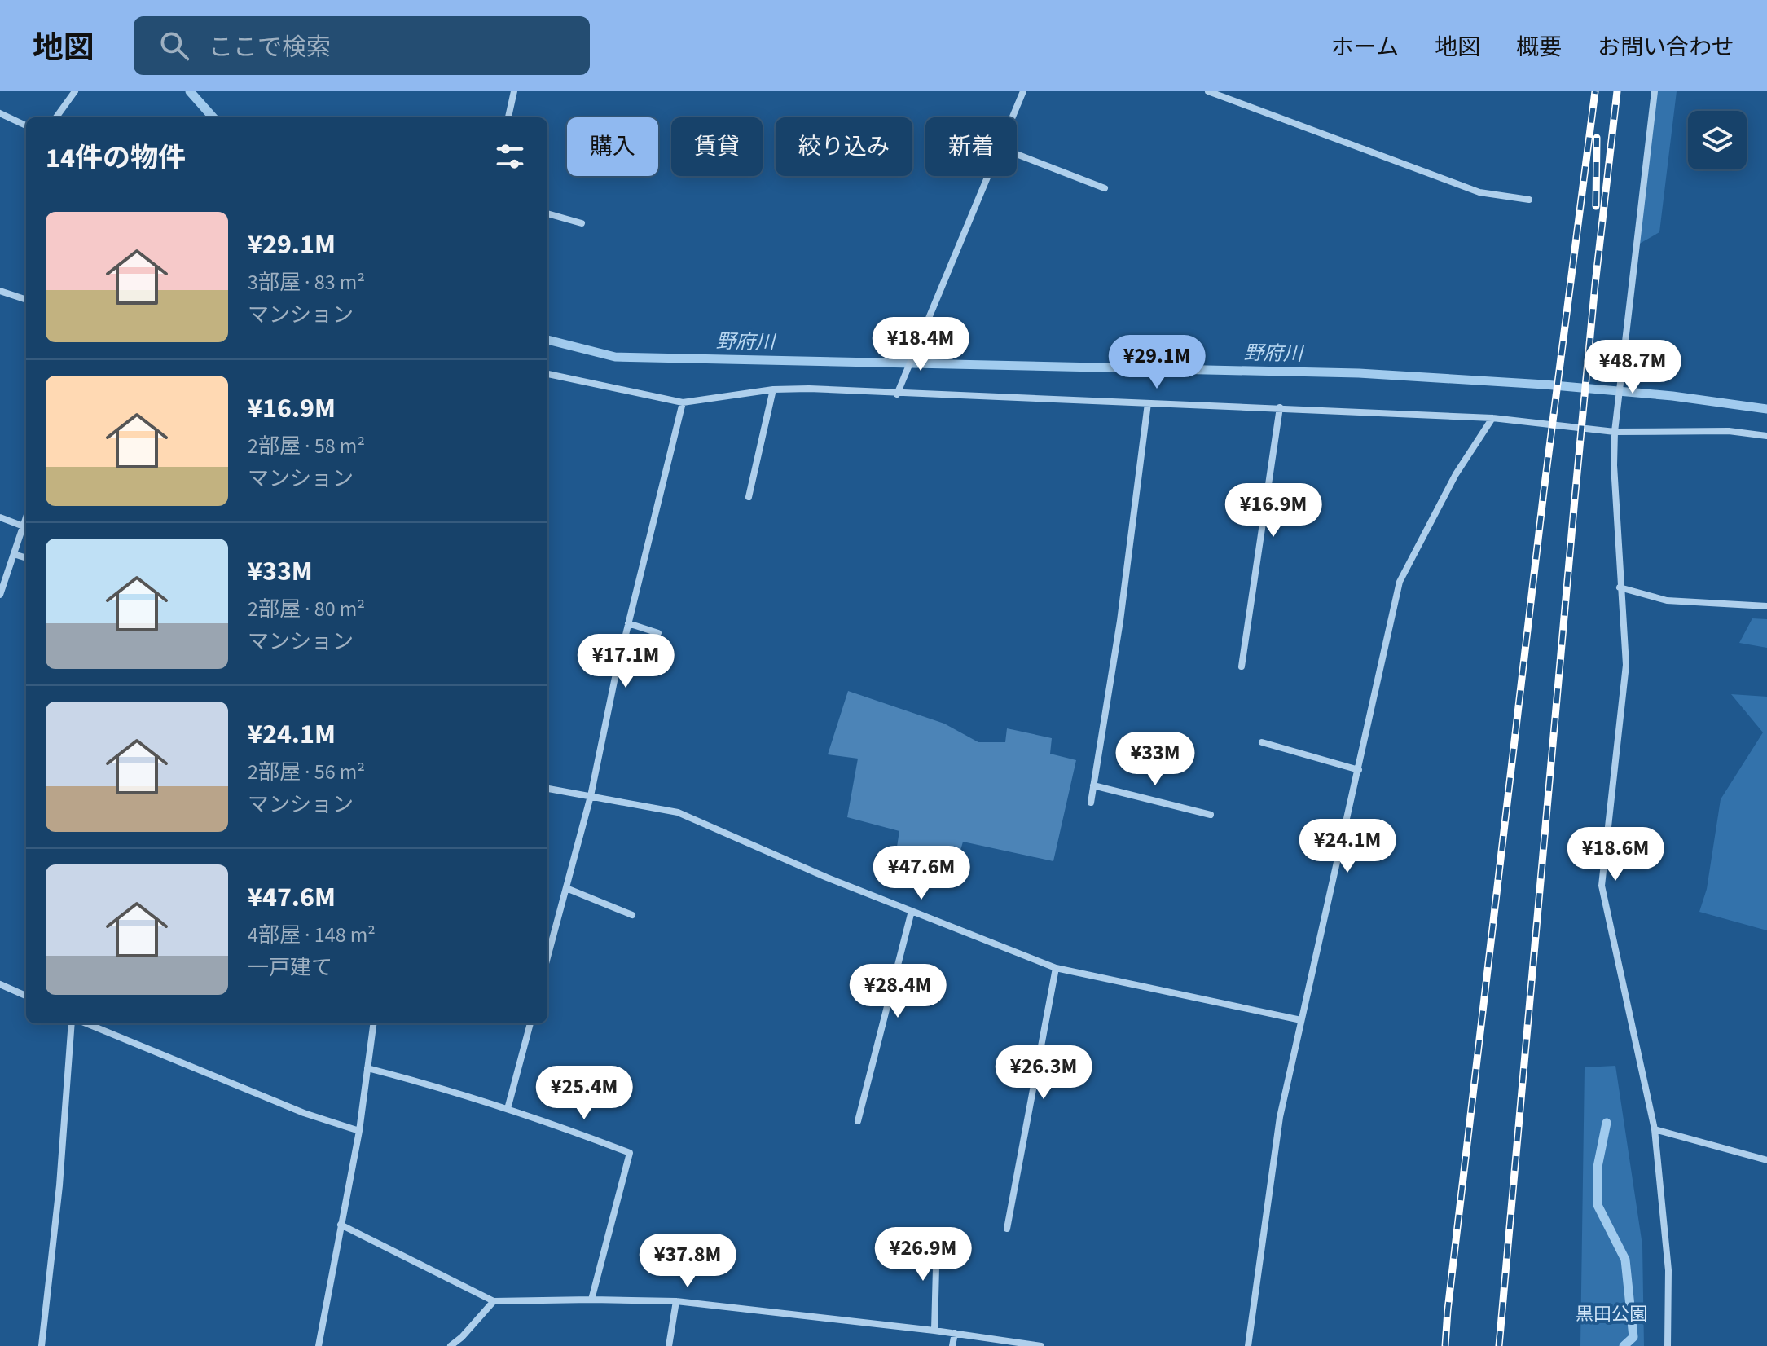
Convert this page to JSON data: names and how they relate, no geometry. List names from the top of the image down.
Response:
{
  "water": ["野府川"],
  "parks": ["黒田公園"],
  "page": {
    "header": "地図",
    "search": "ここで検索",
    "nav": [
      "ホーム",
      "地図",
      "概要",
      "お問い合わせ"
    ],
    "chip": [
      "購入",
      "賃貸",
      "絞り込み",
      "新着"
    ],
    "heading": "14件の物件",
    "list": [
      {
        "name": "¥29.1M",
        "note": "3部屋 · 83 m² · マンション"
      },
      {
        "name": "¥16.9M",
        "note": "2部屋 · 58 m² · マンション"
      },
      {
        "name": "¥33M",
        "note": "2部屋 · 80 m² · マンション"
      },
      {
        "name": "¥24.1M",
        "note": "2部屋 · 56 m² · マンション"
      },
      {
        "name": "¥47.6M",
        "note": "4部屋 · 148 m² · 一戸建て"
      }
    ],
    "price": [
      "¥18.4M",
      "¥29.1M",
      "¥48.7M",
      "¥16.9M",
      "¥17.1M",
      "¥33M",
      "¥24.1M",
      "¥18.6M",
      "¥47.6M",
      "¥28.4M",
      "¥26.3M",
      "¥25.4M",
      "¥26.9M",
      "¥37.8M"
    ]
  }
}
